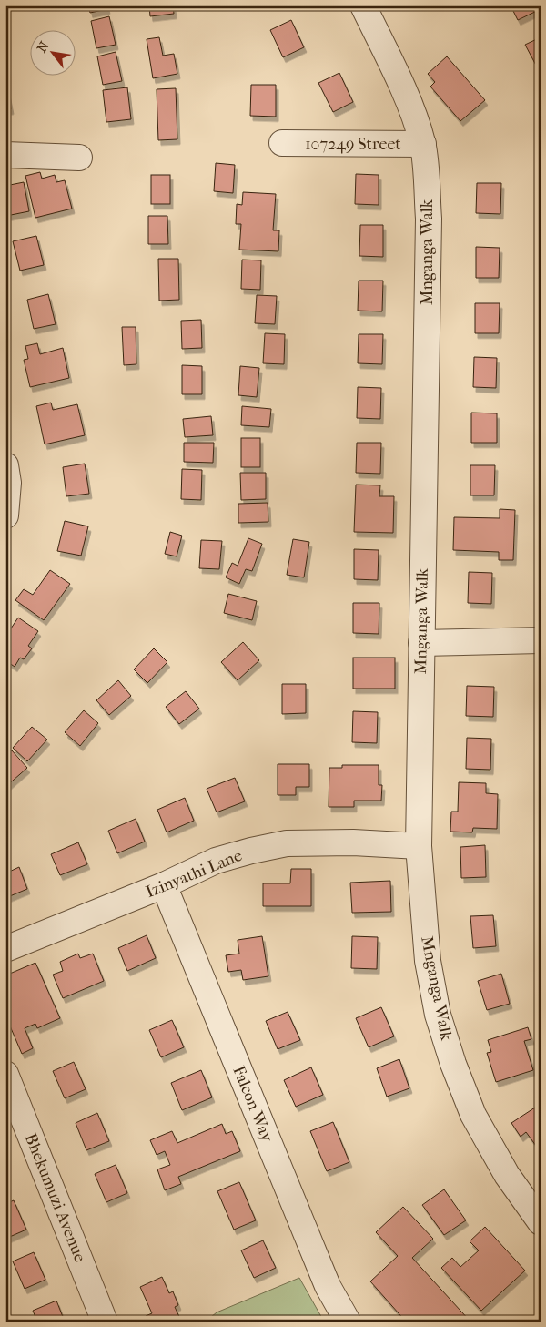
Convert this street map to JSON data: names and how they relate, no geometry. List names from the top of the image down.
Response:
{
  "streets": {
    "street": [
      "107249 Street",
      "Mnganga Walk",
      "Izinyathi Lane",
      "Falcon Way",
      "Bhekumuzi Avenue"
    ]
  },
  "crossings": [
    ["107249 Street", "Mnganga Walk"],
    ["Mnganga Walk", "Izinyathi Lane"],
    ["Izinyathi Lane", "Falcon Way"]
  ],
  "north": "top left"
}
